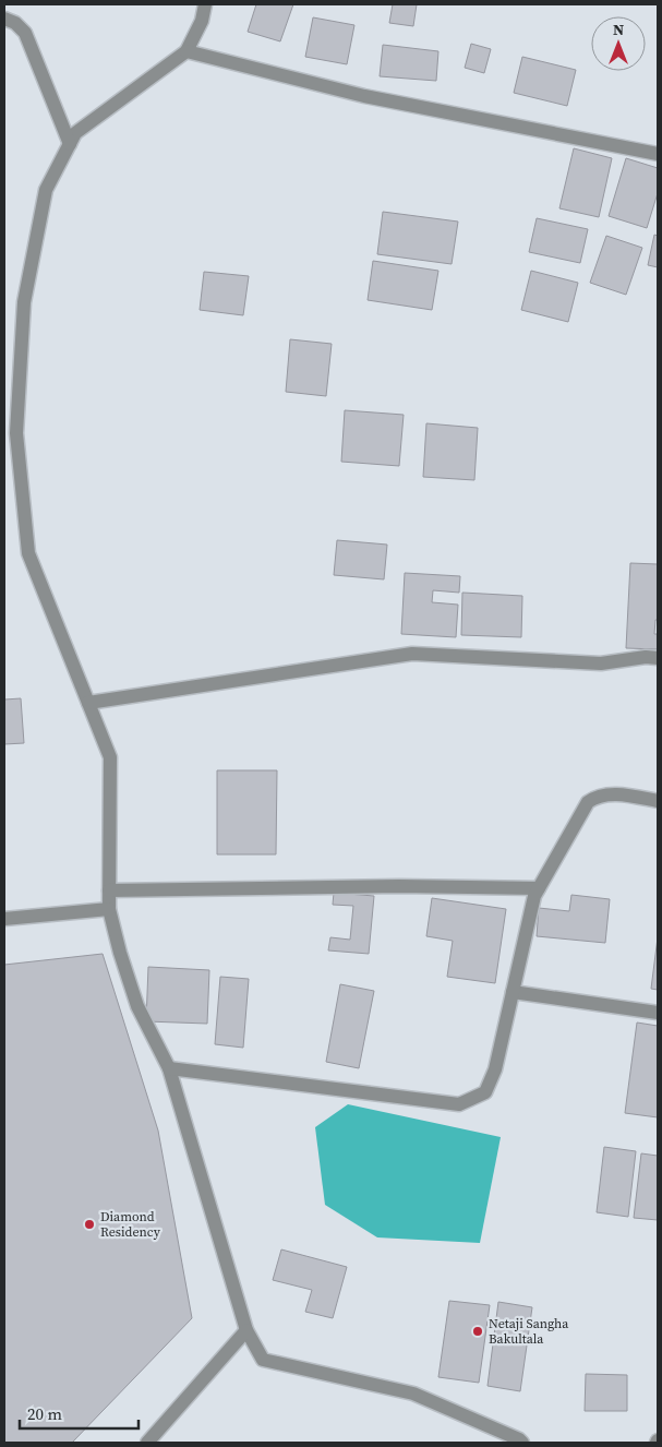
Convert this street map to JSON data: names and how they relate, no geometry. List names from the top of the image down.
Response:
{
  "places": ["Diamond Residency", "Netaji Sangha Bakultala"],
  "scale_bar": "20 m",
  "north": "top"
}
